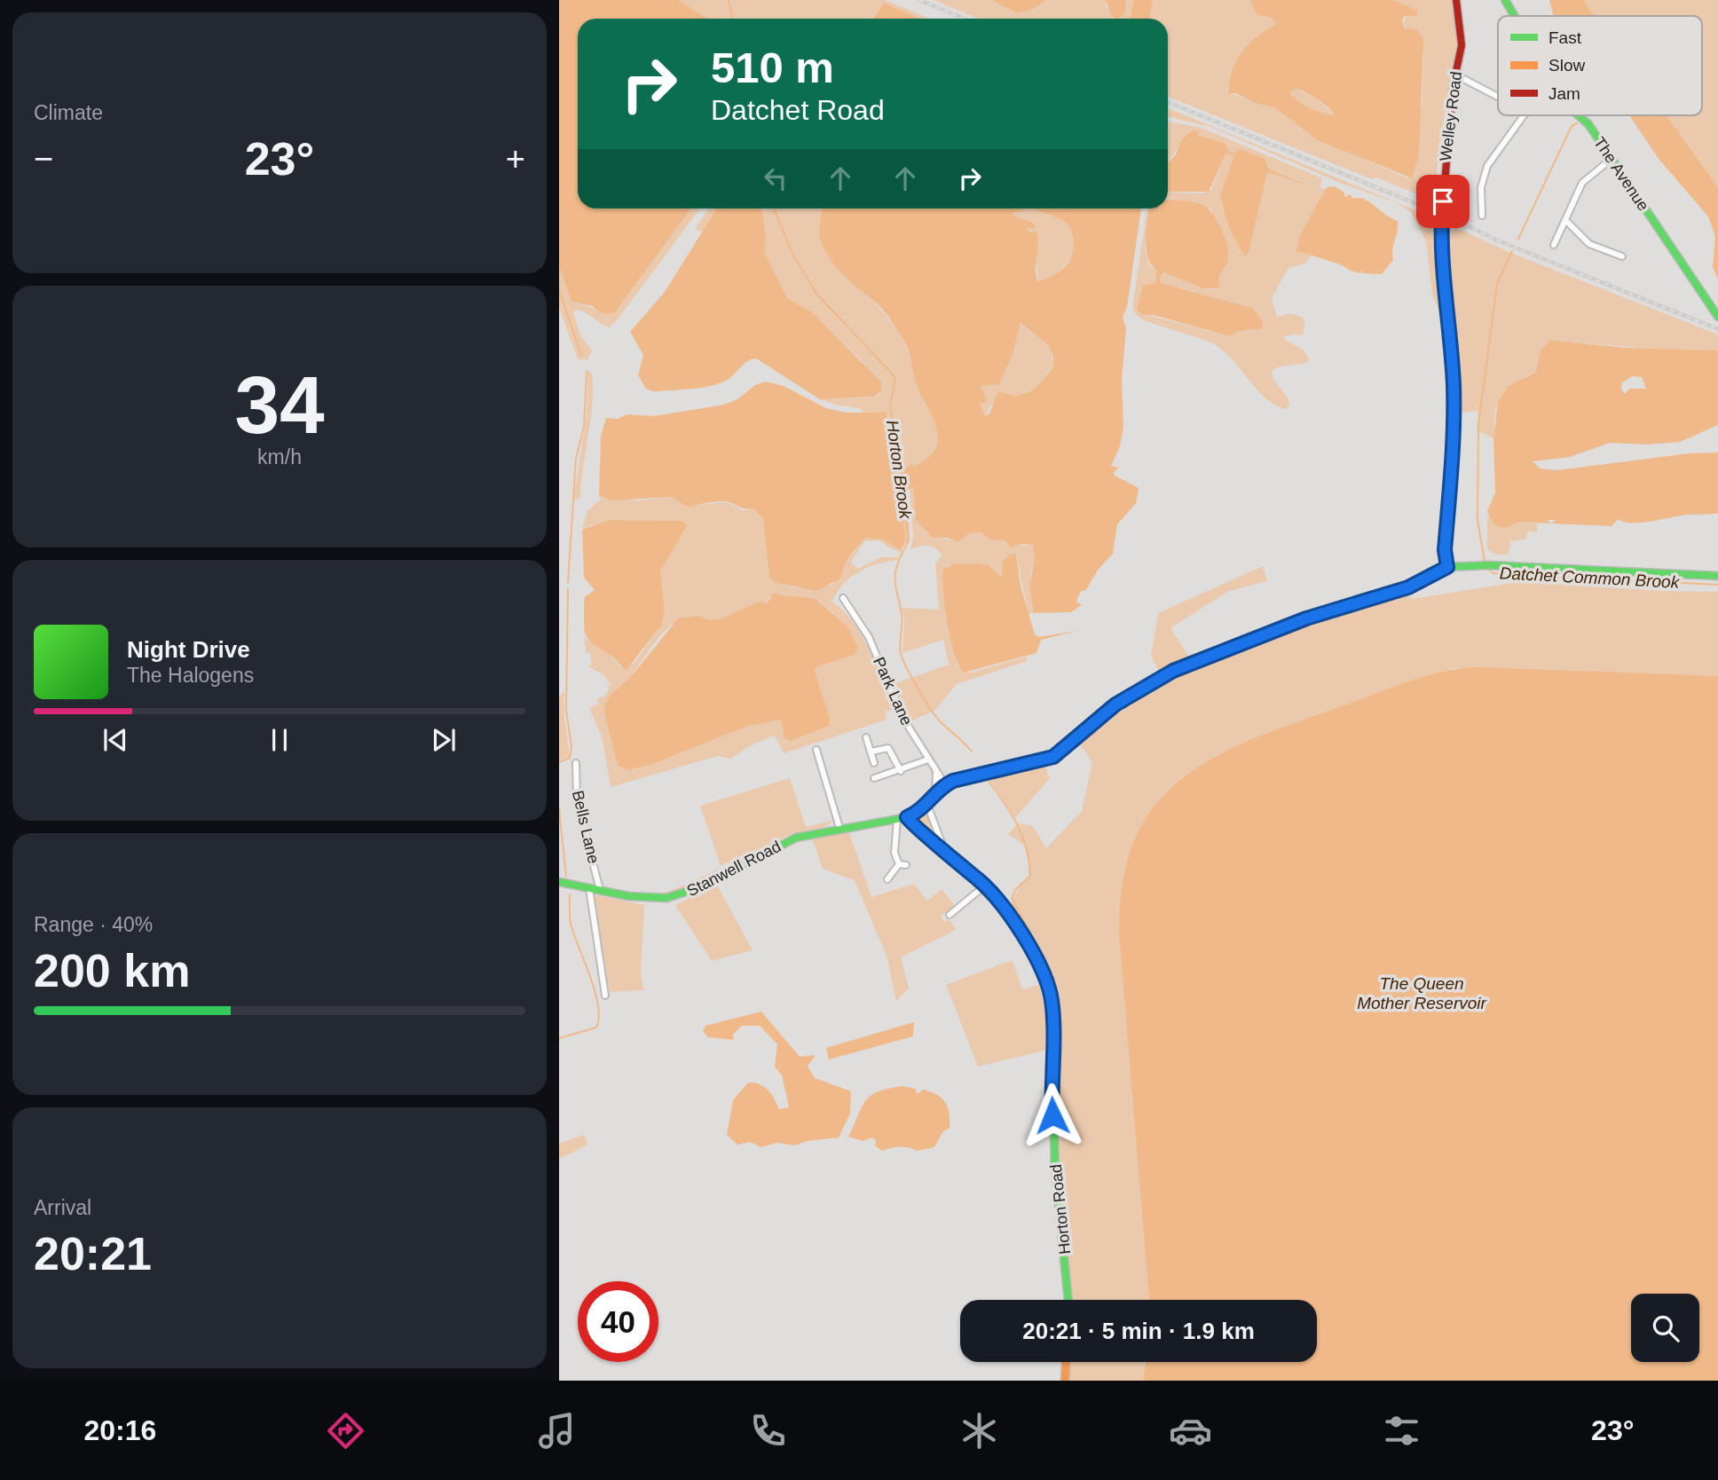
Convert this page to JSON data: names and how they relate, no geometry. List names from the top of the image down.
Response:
{
  "streets": {
    "street": [
      "Welley Road",
      "The Avenue",
      "Park Lane",
      "Bells Lane",
      "Stanwell Road",
      "Horton Road"
    ]
  },
  "crossings": [
    ["Bells Lane", "Stanwell Road"],
    ["Stanwell Road", "Horton Road"]
  ],
  "water": ["Horton Brook", "Datchet Common Brook", "The Queen Mother Reservoir"],
  "legend": ["Fast", "Slow", "Jam"],
  "page": {
    "tile": [
      "Climate",
      ["34", "km/h"],
      ["Range · 40%", "200 km"],
      ["Arrival", "20:21"]
    ],
    "turn": ["510 m", "Datchet Road"],
    "heat": ["−", "23°", "+"],
    "song": ["Night Drive", "The Halogens"],
    "limit": "40",
    "trip": "20:21 · 5 min · 1.9 km",
    "tabs": ["20:16", "23°"]
  }
}
